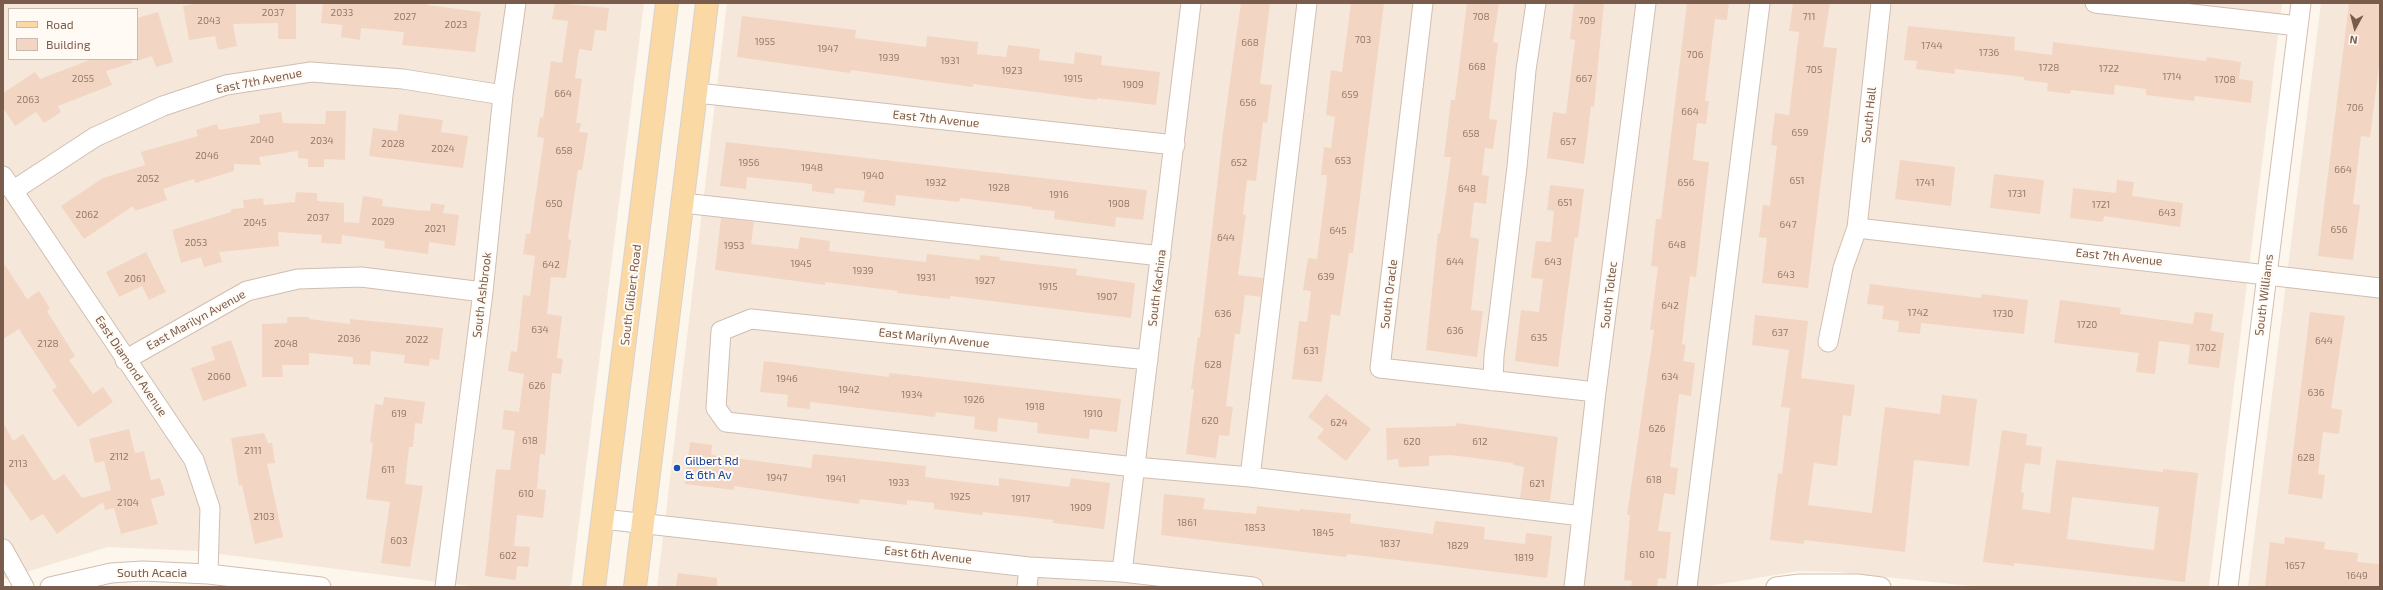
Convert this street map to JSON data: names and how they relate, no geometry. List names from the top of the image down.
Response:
{
  "streets": {
    "main road": ["South Gilbert Road"],
    "street": [
      "East 7th Avenue",
      "South Hall",
      "South Kachina",
      "South Oracle",
      "South Ashbrook",
      "South Toltec",
      "South Williams",
      "East Marilyn Avenue",
      "East Diamond Avenue",
      "East 6th Avenue",
      "South Acacia"
    ]
  },
  "crossings": [
    ["East 7th Avenue", "South Hall"],
    ["East 7th Avenue", "South Kachina"],
    ["East 7th Avenue", "South Ashbrook"],
    ["East 7th Avenue", "South Williams"],
    ["East 7th Avenue", "East Diamond Avenue"],
    ["South Kachina", "East Marilyn Avenue"],
    ["South Kachina", "East 6th Avenue"],
    ["South Oracle", "South Toltec"],
    ["South Ashbrook", "East Marilyn Avenue"],
    ["South Gilbert Road", "East 6th Avenue"],
    ["East Marilyn Avenue", "East Diamond Avenue"],
    ["East Diamond Avenue", "South Acacia"]
  ],
  "places": ["Gilbert Rd & 6th Av"],
  "house_numbers": [
    "2037",
    "2033",
    "2027",
    "708",
    "711",
    "2043",
    "709",
    "2023",
    "703",
    "1955",
    "668",
    "1744",
    "1947",
    "1736",
    "706",
    "1939",
    "1931",
    "668",
    "1728",
    "1722",
    "705",
    "1923",
    "1714",
    "2055",
    "1915",
    "667",
    "1708",
    "1909",
    "664",
    "659",
    "2063",
    "656",
    "706",
    "664",
    "659",
    "658",
    "2040",
    "2034",
    "657",
    "2028",
    "2024",
    "658",
    "2046",
    "653",
    "1956",
    "652",
    "1948",
    "664",
    "1940",
    "2052",
    "651",
    "1932",
    "656",
    "1741",
    "1928",
    "648",
    "1731",
    "1916",
    "651",
    "650",
    "1908",
    "1721",
    "643",
    "2062",
    "2037",
    "2029",
    "2045",
    "647",
    "2021",
    "656",
    "645",
    "644",
    "2053",
    "648",
    "1953",
    "644",
    "643",
    "1945",
    "642",
    "1939",
    "643",
    "639",
    "1931",
    "2061",
    "1927",
    "1915",
    "1907",
    "642",
    "1742",
    "636",
    "1730",
    "1720",
    "634",
    "636",
    "637",
    "635",
    "2036",
    "2022",
    "644",
    "2128",
    "2048",
    "1702",
    "631",
    "628",
    "2060",
    "634",
    "1946",
    "626",
    "1942",
    "636",
    "1934",
    "1926",
    "1918",
    "619",
    "1910",
    "620",
    "624",
    "626",
    "618",
    "620",
    "612",
    "2111",
    "2112",
    "628",
    "2113",
    "611",
    "1947",
    "1941",
    "618",
    "1933",
    "621",
    "610",
    "1925",
    "1917",
    "2104",
    "1909",
    "2103",
    "1861",
    "1853",
    "1845",
    "603",
    "1837",
    "1829",
    "610",
    "602",
    "1819",
    "1657",
    "1649"
  ],
  "legend": ["Road", "Building"],
  "north": "bottom"
}
